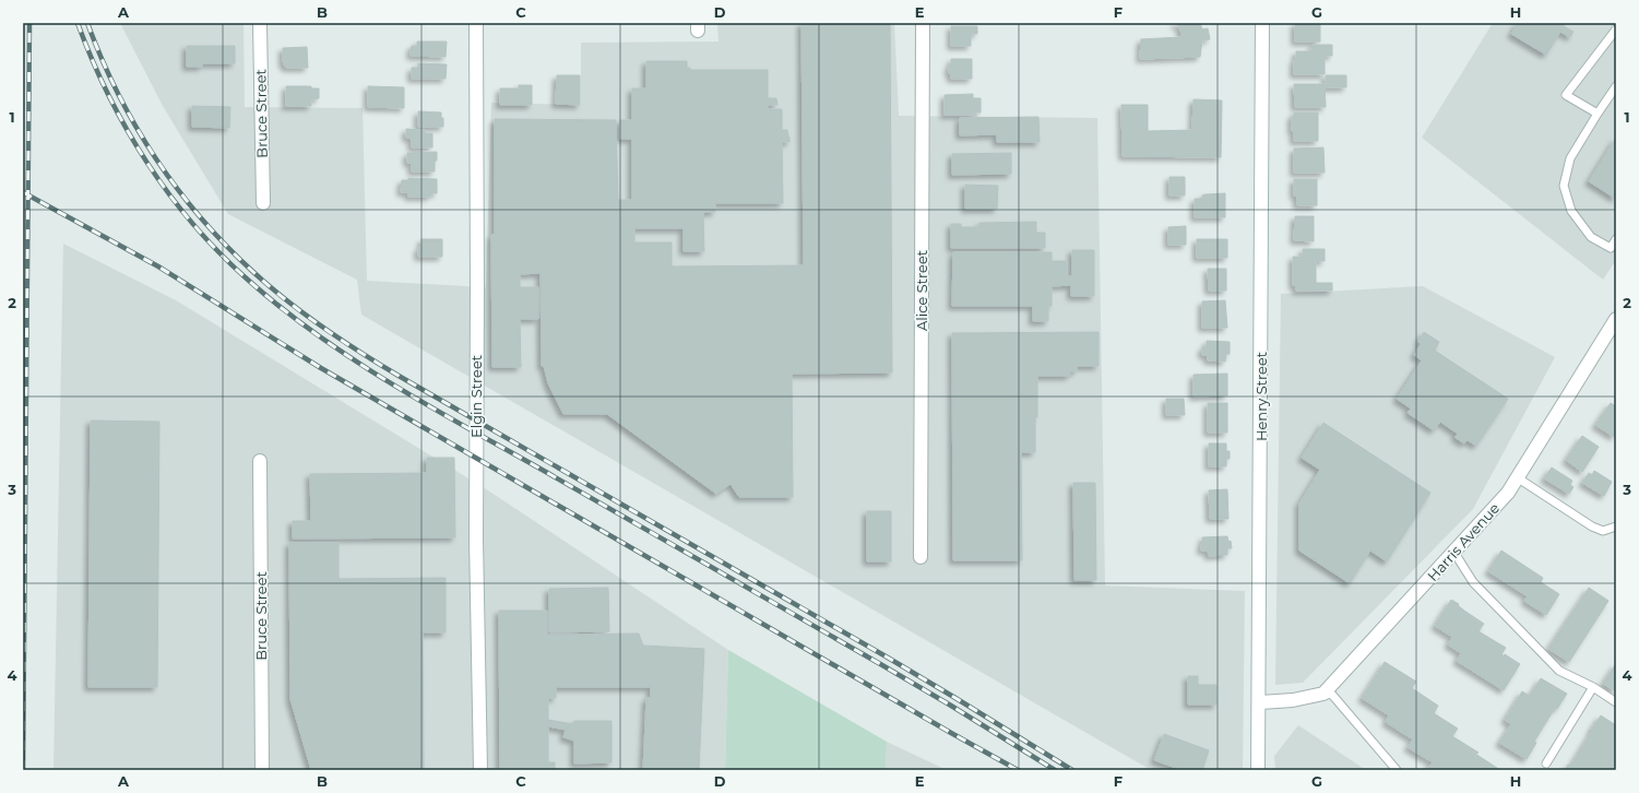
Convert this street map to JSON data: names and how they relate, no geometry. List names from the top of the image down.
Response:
{
  "streets": {
    "street": [
      "Bruce Street",
      "Alice Street",
      "Elgin Street",
      "Henry Street",
      "Harris Avenue"
    ]
  },
  "grid": {
    "columns": [
      "A",
      "B",
      "C",
      "D",
      "E",
      "F",
      "G",
      "H"
    ],
    "rows": [
      "1",
      "2",
      "3",
      "4"
    ]
  }
}
